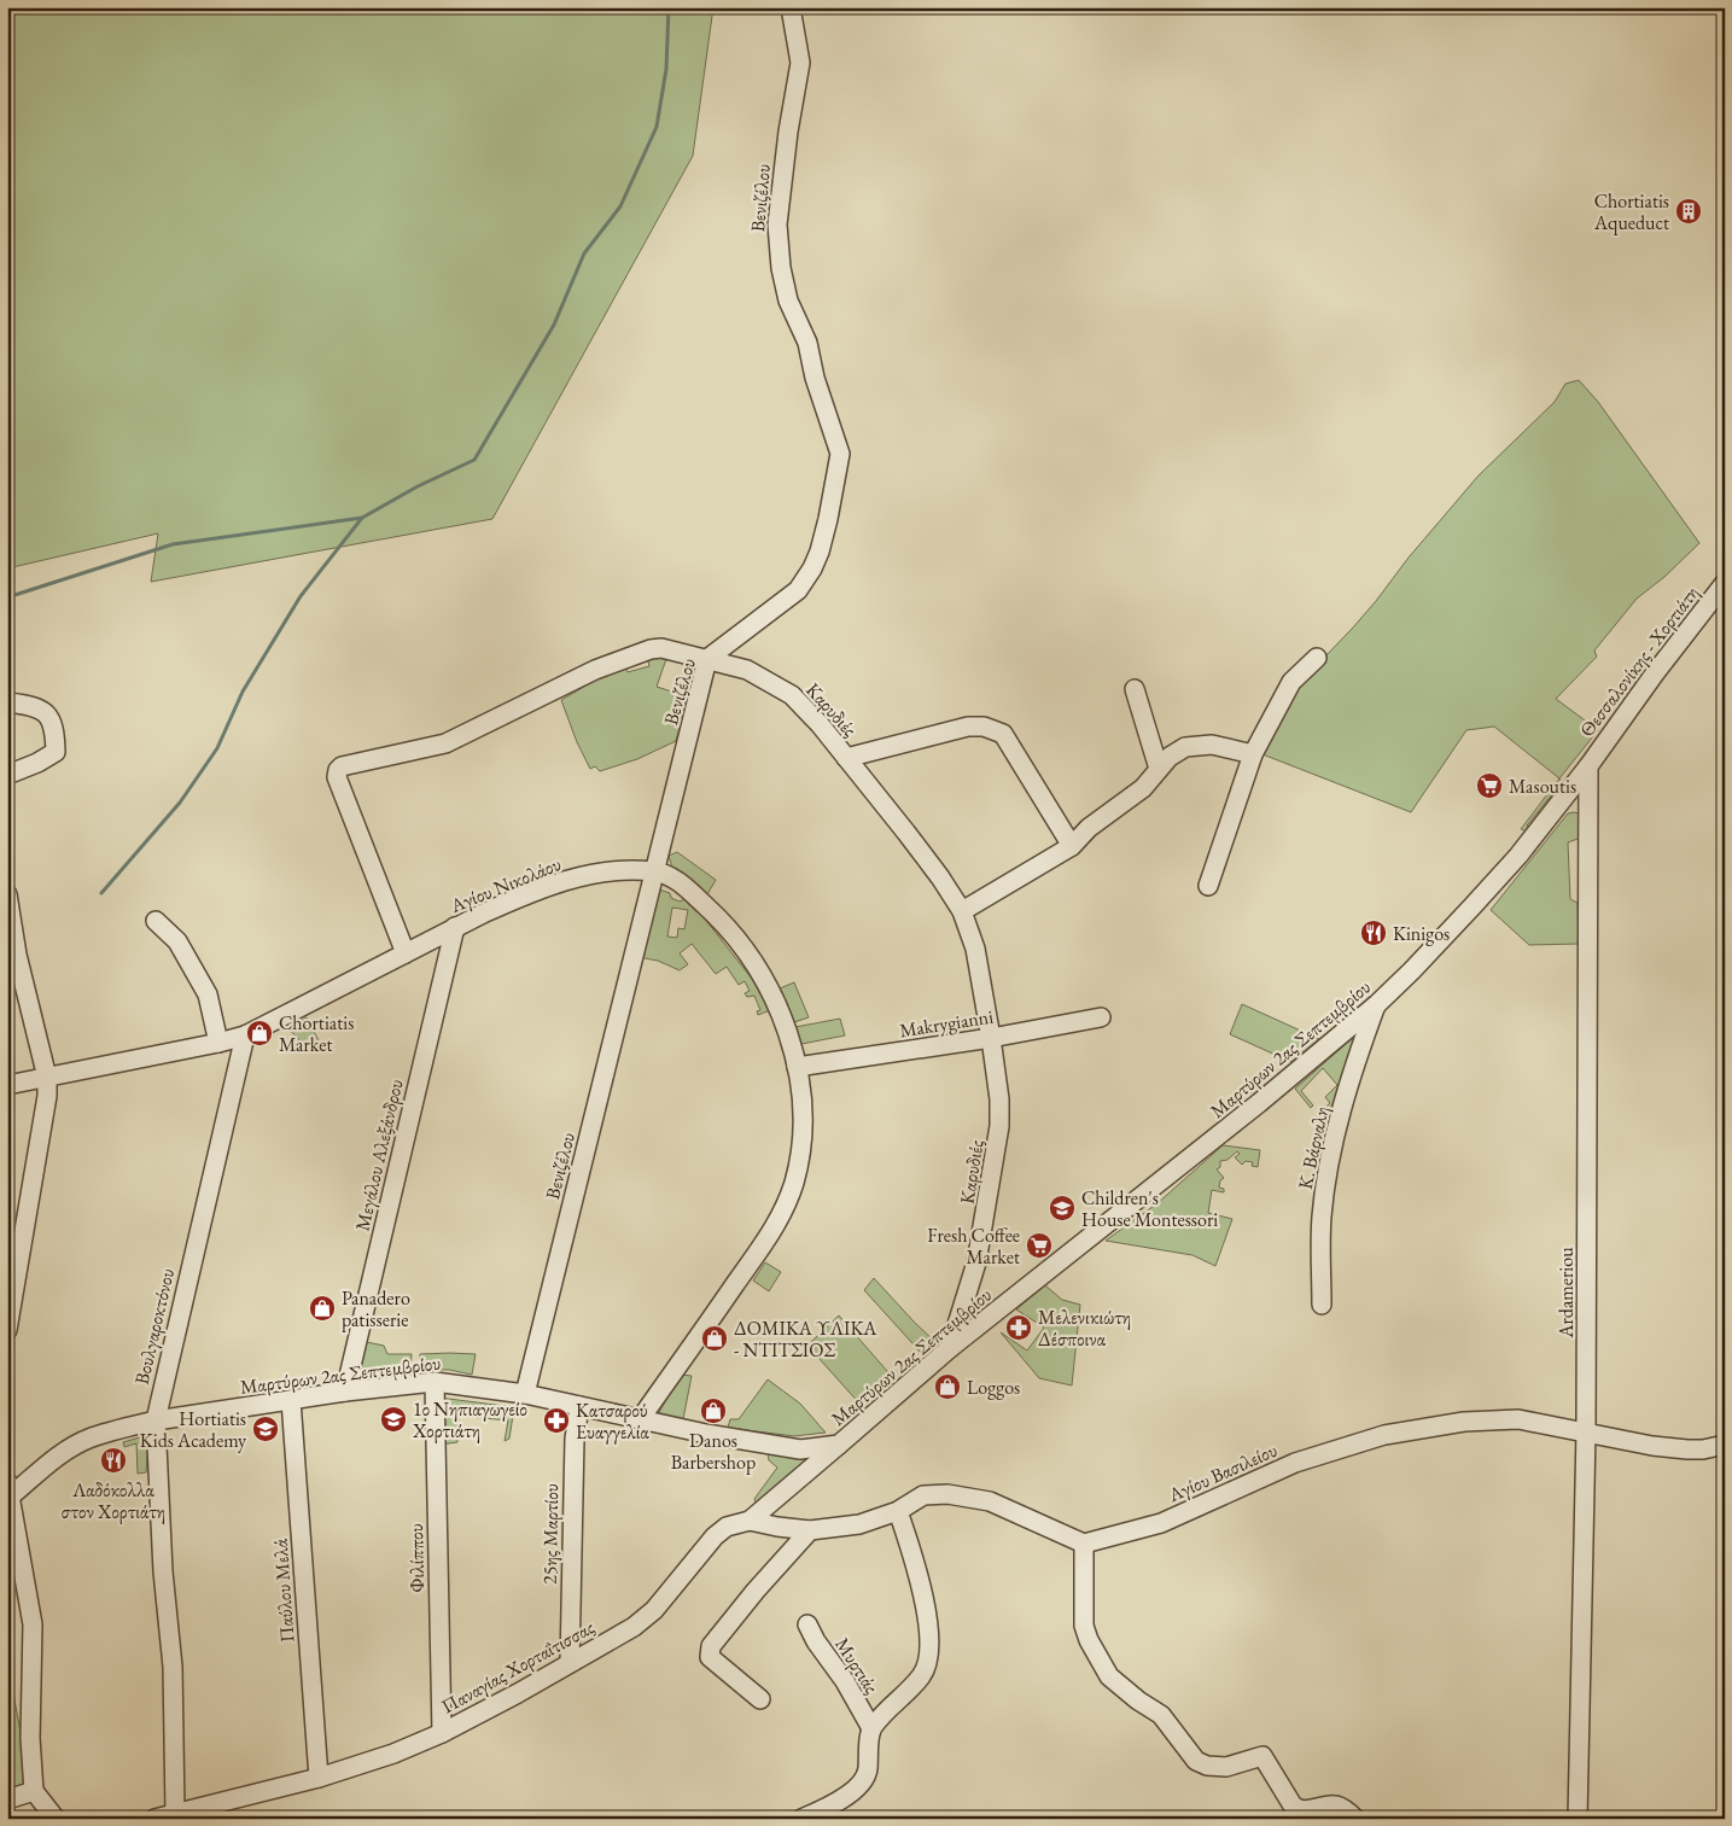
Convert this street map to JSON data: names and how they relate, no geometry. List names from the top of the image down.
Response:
{
  "streets": {
    "street": [
      "Βενιζέλου",
      "Θεσσαλονίκης - Χορτιάτη",
      "Καρυδιές",
      "Αγίου Νικολάου",
      "Makrygianni",
      "Μαρτύρων 2ας Σεπτεμβρίου",
      "Κ. Βάρναλη",
      "Μεγάλου Αλεξάνδρου",
      "Ardameriou",
      "Βουλγαροκτόνου",
      "Αγίου Βασιλείου",
      "25ης Μαρτίου",
      "Φιλίππου",
      "Παύλου Μελά",
      "Μυρτιάς",
      "Παναγίας Χορταΐτισσας"
    ]
  },
  "crossings": [
    ["Βενιζέλου", "Καρυδιές"],
    ["Βενιζέλου", "Αγίου Νικολάου"],
    ["Βενιζέλου", "Μαρτύρων 2ας Σεπτεμβρίου"],
    ["Θεσσαλονίκης - Χορτιάτη", "Μαρτύρων 2ας Σεπτεμβρίου"],
    ["Θεσσαλονίκης - Χορτιάτη", "Ardameriou"],
    ["Καρυδιές", "Αγίου Νικολάου"],
    ["Καρυδιές", "Makrygianni"],
    ["Καρυδιές", "Μαρτύρων 2ας Σεπτεμβρίου"],
    ["Αγίου Νικολάου", "Makrygianni"],
    ["Αγίου Νικολάου", "Μαρτύρων 2ας Σεπτεμβρίου"],
    ["Αγίου Νικολάου", "Μεγάλου Αλεξάνδρου"],
    ["Αγίου Νικολάου", "Βουλγαροκτόνου"],
    ["Μαρτύρων 2ας Σεπτεμβρίου", "Κ. Βάρναλη"],
    ["Μαρτύρων 2ας Σεπτεμβρίου", "Μεγάλου Αλεξάνδρου"],
    ["Μαρτύρων 2ας Σεπτεμβρίου", "Ardameriou"],
    ["Μαρτύρων 2ας Σεπτεμβρίου", "Βουλγαροκτόνου"],
    ["Μαρτύρων 2ας Σεπτεμβρίου", "25ης Μαρτίου"],
    ["Μαρτύρων 2ας Σεπτεμβρίου", "Φιλίππου"],
    ["Μαρτύρων 2ας Σεπτεμβρίου", "Παύλου Μελά"],
    ["Μαρτύρων 2ας Σεπτεμβρίου", "Παναγίας Χορταΐτισσας"],
    ["Ardameriou", "Αγίου Βασιλείου"],
    ["Βουλγαροκτόνου", "Παναγίας Χορταΐτισσας"],
    ["25ης Μαρτίου", "Παναγίας Χορταΐτισσας"],
    ["Φιλίππου", "Παναγίας Χορταΐτισσας"],
    ["Παύλου Μελά", "Παναγίας Χορταΐτισσας"]
  ],
  "places": {
    "building": ["Chortiatis Aqueduct"],
    "supermarket": ["Masoutis", "Fresh Coffee Market"],
    "restaurant": ["Kinigos", "Λαδόκολλα στον Χορτιάτη"],
    "shop": [
      "Chortiatis Market",
      "Panadero patisserie",
      "ΔΟΜΙΚΑ ΥΛΙΚΑ - ΝΤΙΤΣΙΟΣ",
      "Loggos",
      "Danos Barbershop"
    ],
    "school or university": ["Children's House Montessori", "1ο Νηπιαγωγείο Χορτιάτη", "Hortiatis Kids Academy"],
    "pharmacy": ["Μελενικιώτη Δέσποινα", "Κατσαρού Ευαγγελία"]
  }
}
